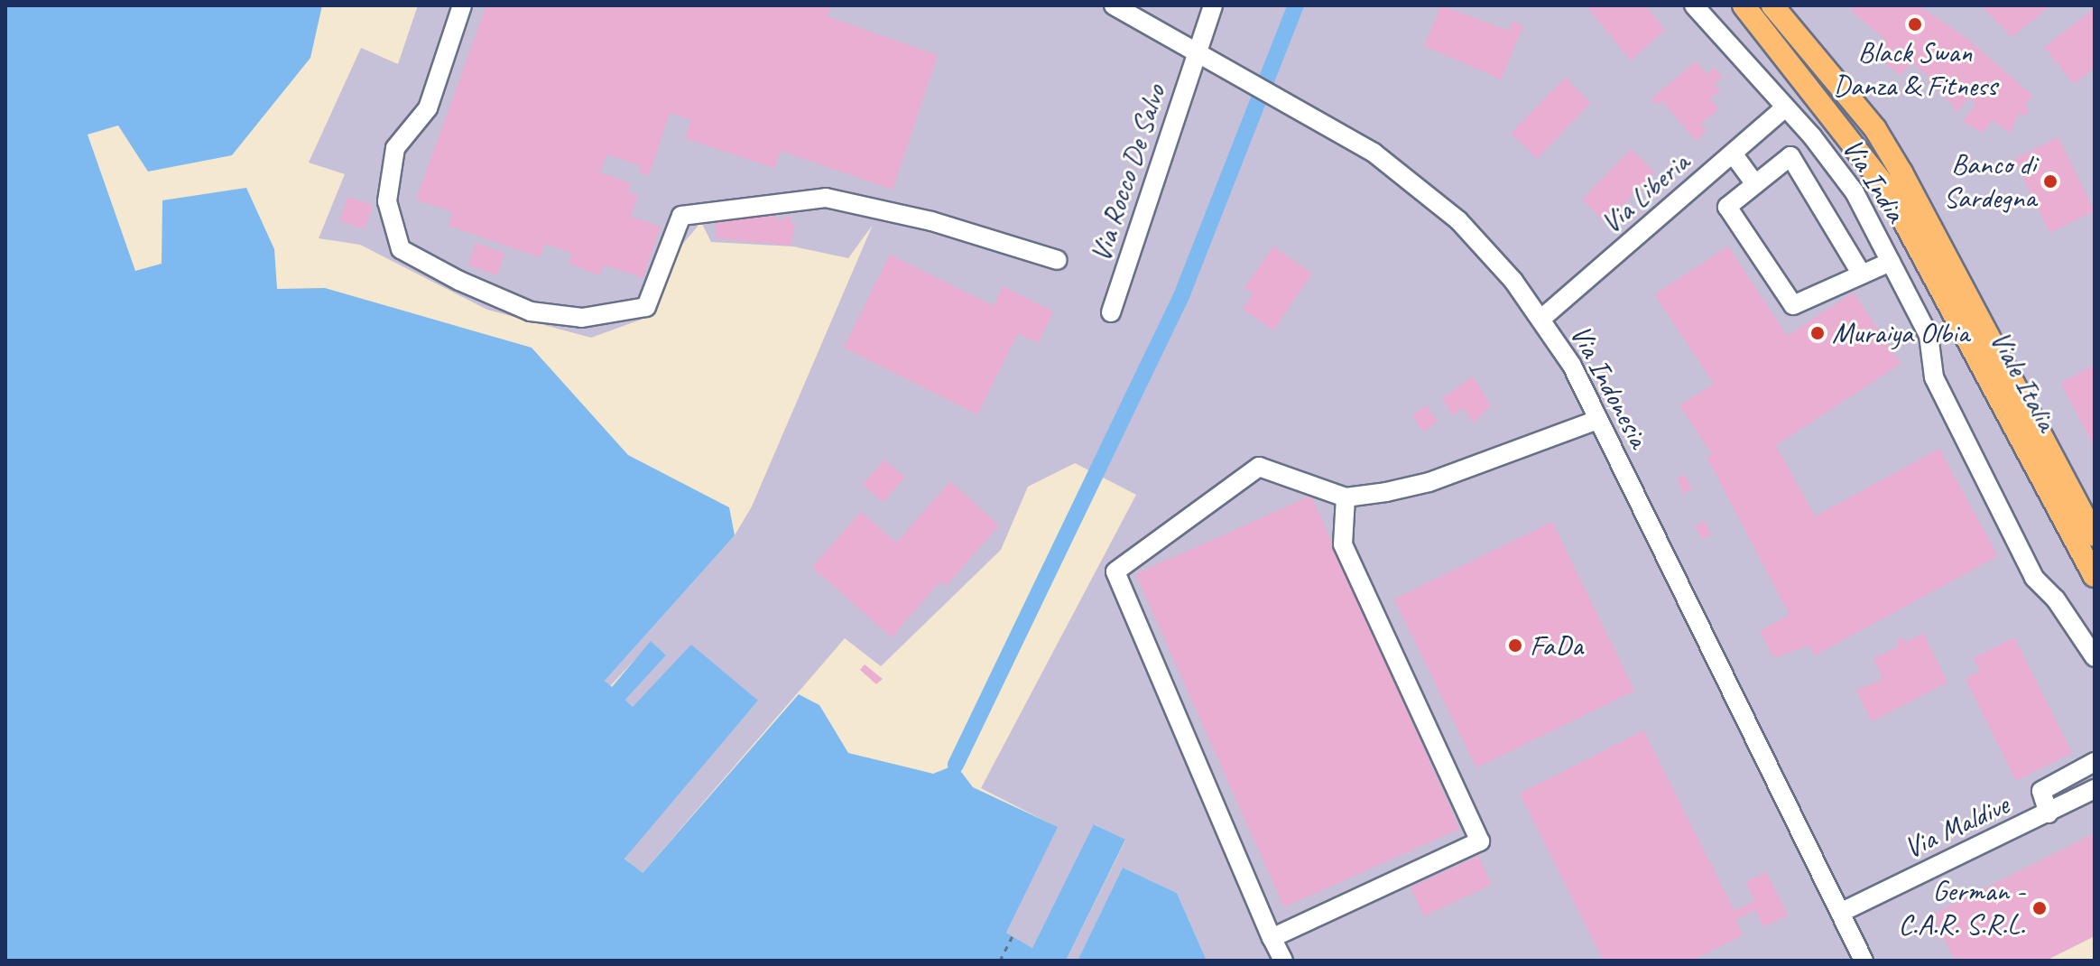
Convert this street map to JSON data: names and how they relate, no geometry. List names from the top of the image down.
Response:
{
  "streets": {
    "main road": ["Viale Italia"],
    "street": [
      "Via Rocco De Salvo",
      "Via India",
      "Via Liberia",
      "Via Indonesia",
      "Via Maldive"
    ]
  },
  "crossings": [
    ["Via Rocco De Salvo", "Via Indonesia"],
    ["Via India", "Via Liberia"],
    ["Via Liberia", "Via Indonesia"],
    ["Via Indonesia", "Via Maldive"]
  ],
  "places": [
    "Black Swan Danza & Fitness",
    "Banco di Sardegna",
    "Muraiya Olbia",
    "FaDa",
    "German - C.A.R. S.R.L."
  ]
}
